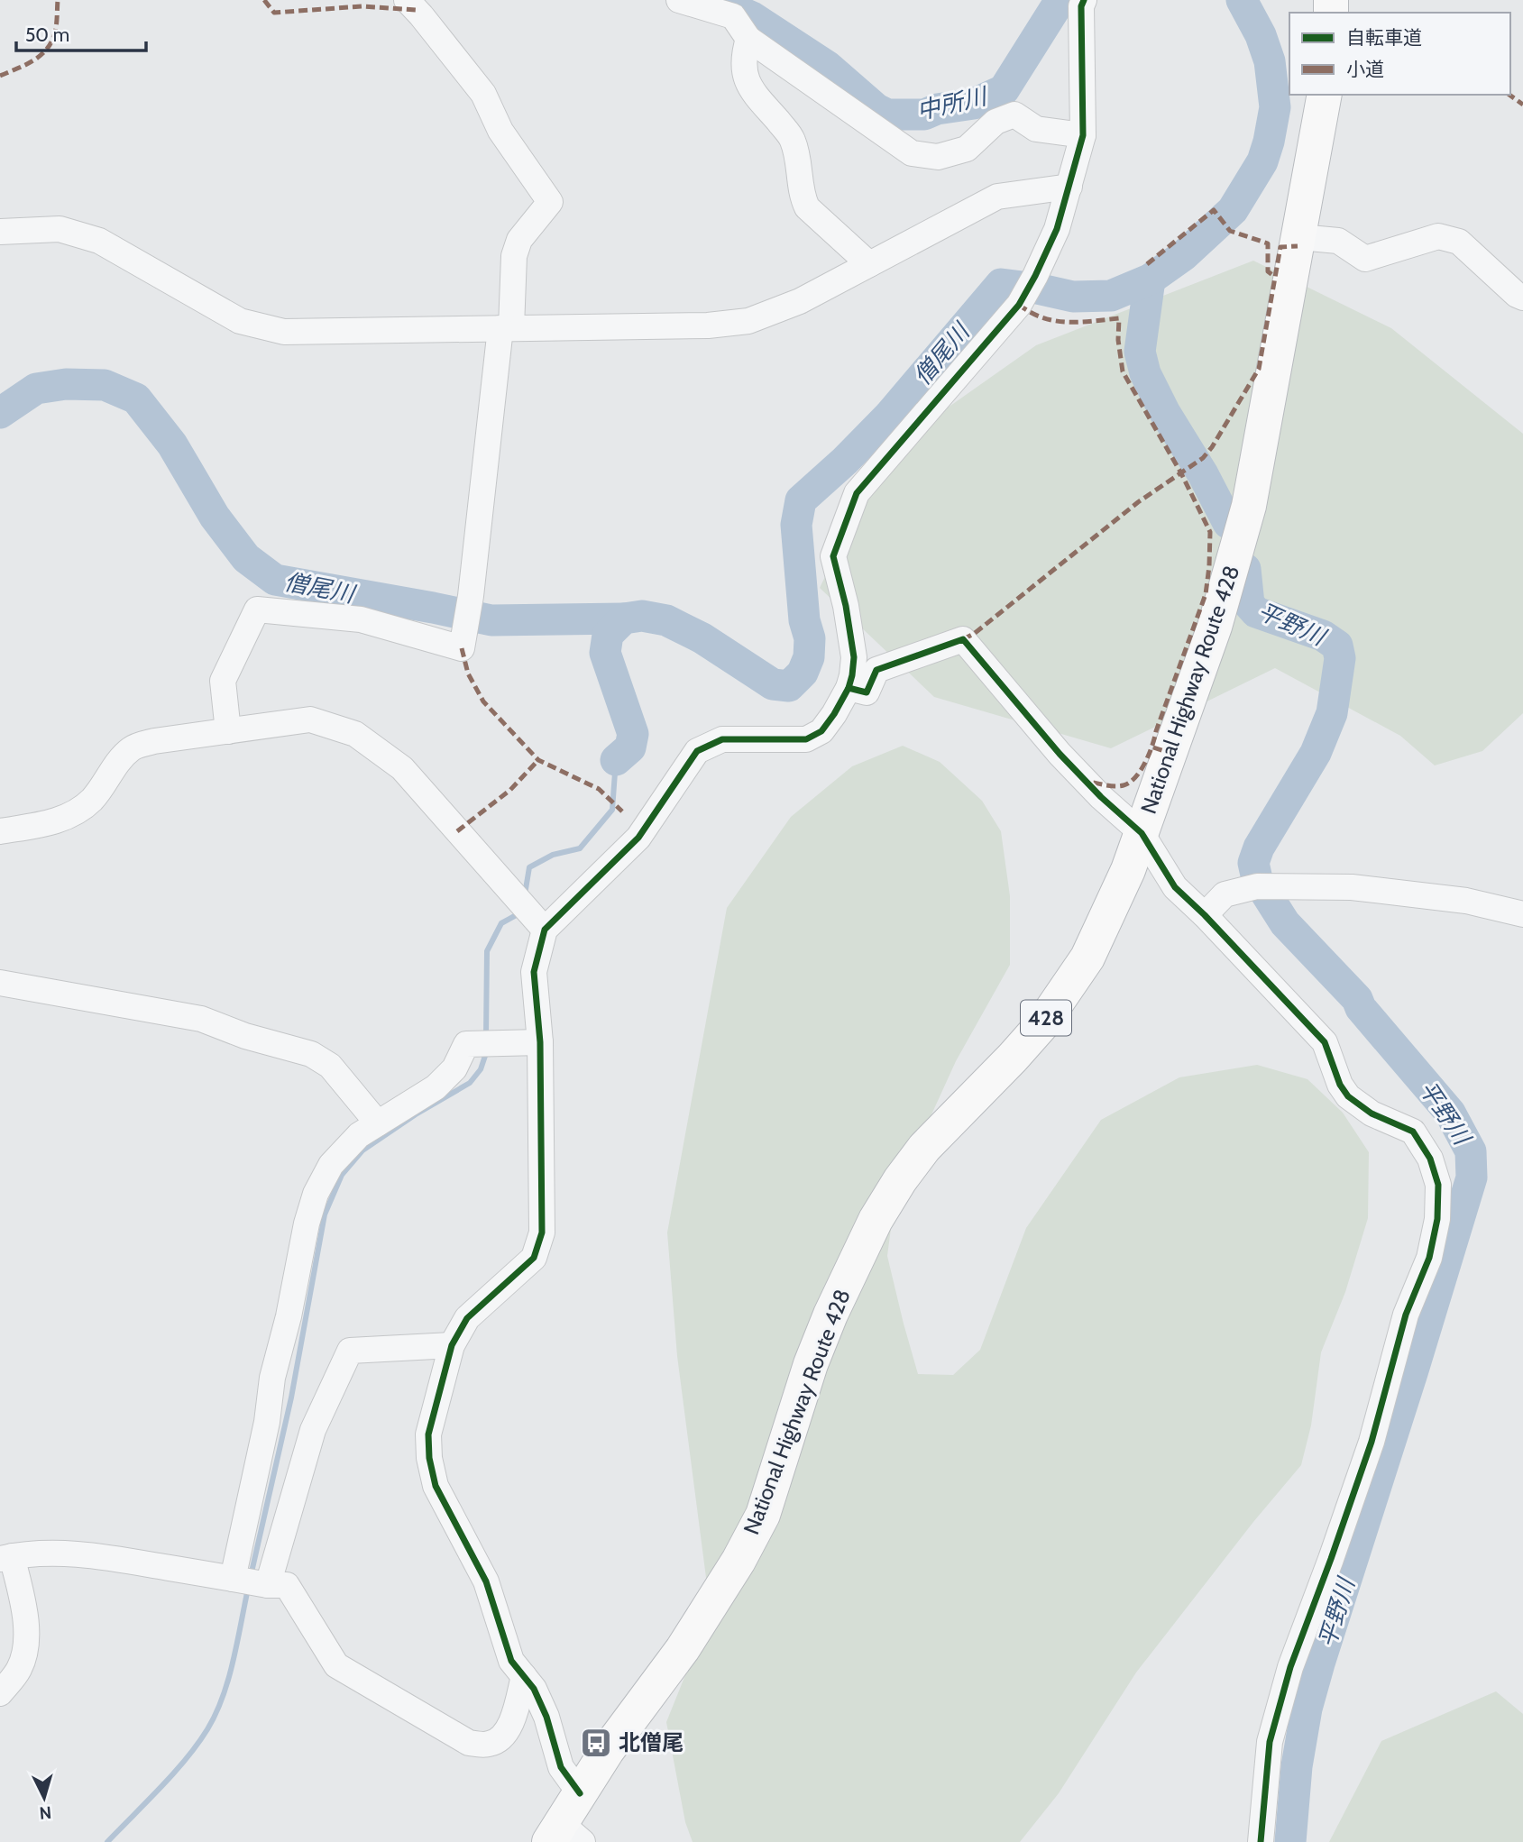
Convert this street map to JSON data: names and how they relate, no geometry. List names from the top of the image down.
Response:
{
  "streets": {
    "highway": ["National Highway Route 428", "428"]
  },
  "water": ["中所川", "僧尾川", "平野川"],
  "places": {
    "bus stop": ["北僧尾"]
  },
  "legend": ["自転車道", "小道"],
  "scale_bar": "50 m",
  "north": "bottom"
}
